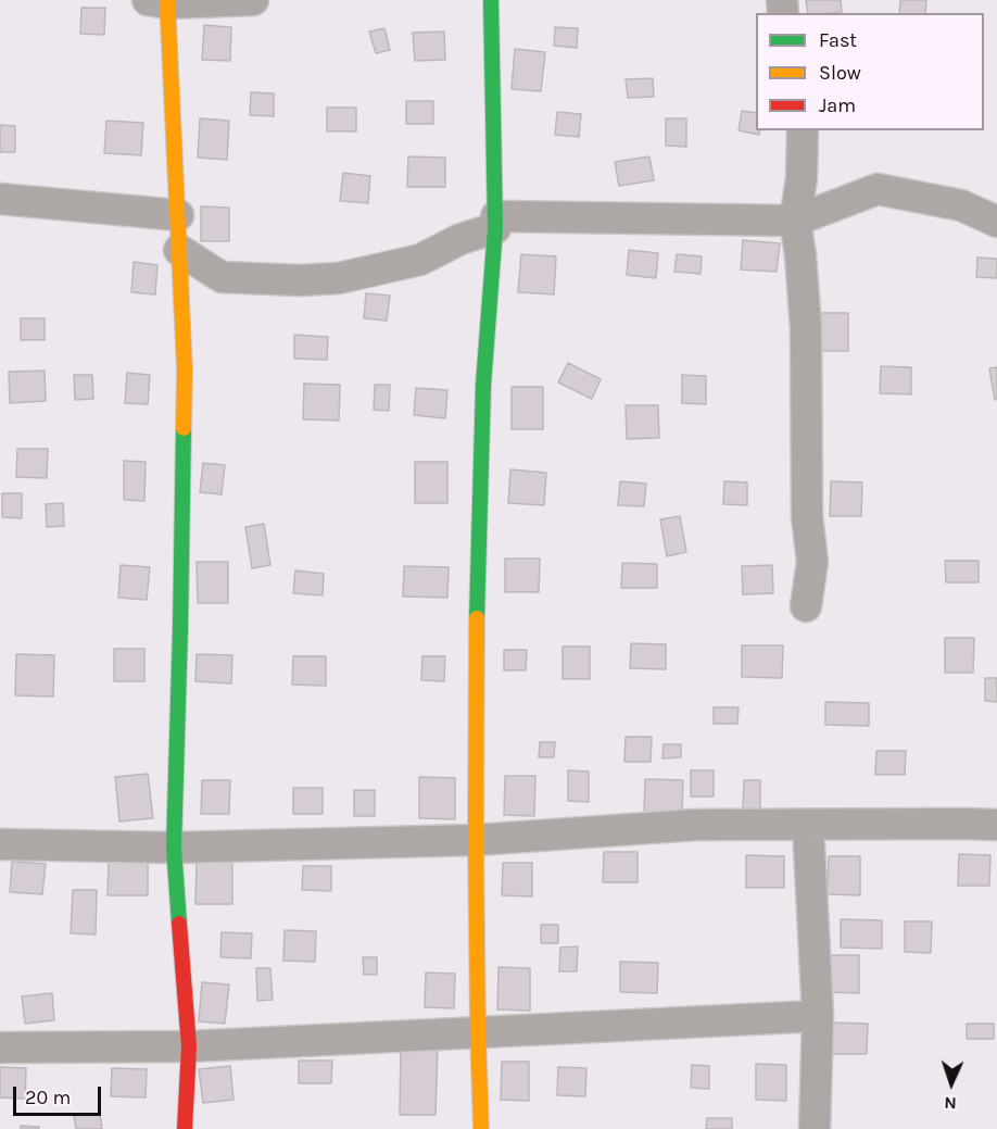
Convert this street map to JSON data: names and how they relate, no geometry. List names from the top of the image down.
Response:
{
  "legend": ["Fast", "Slow", "Jam"],
  "scale_bar": "20 m",
  "north": "bottom"
}
